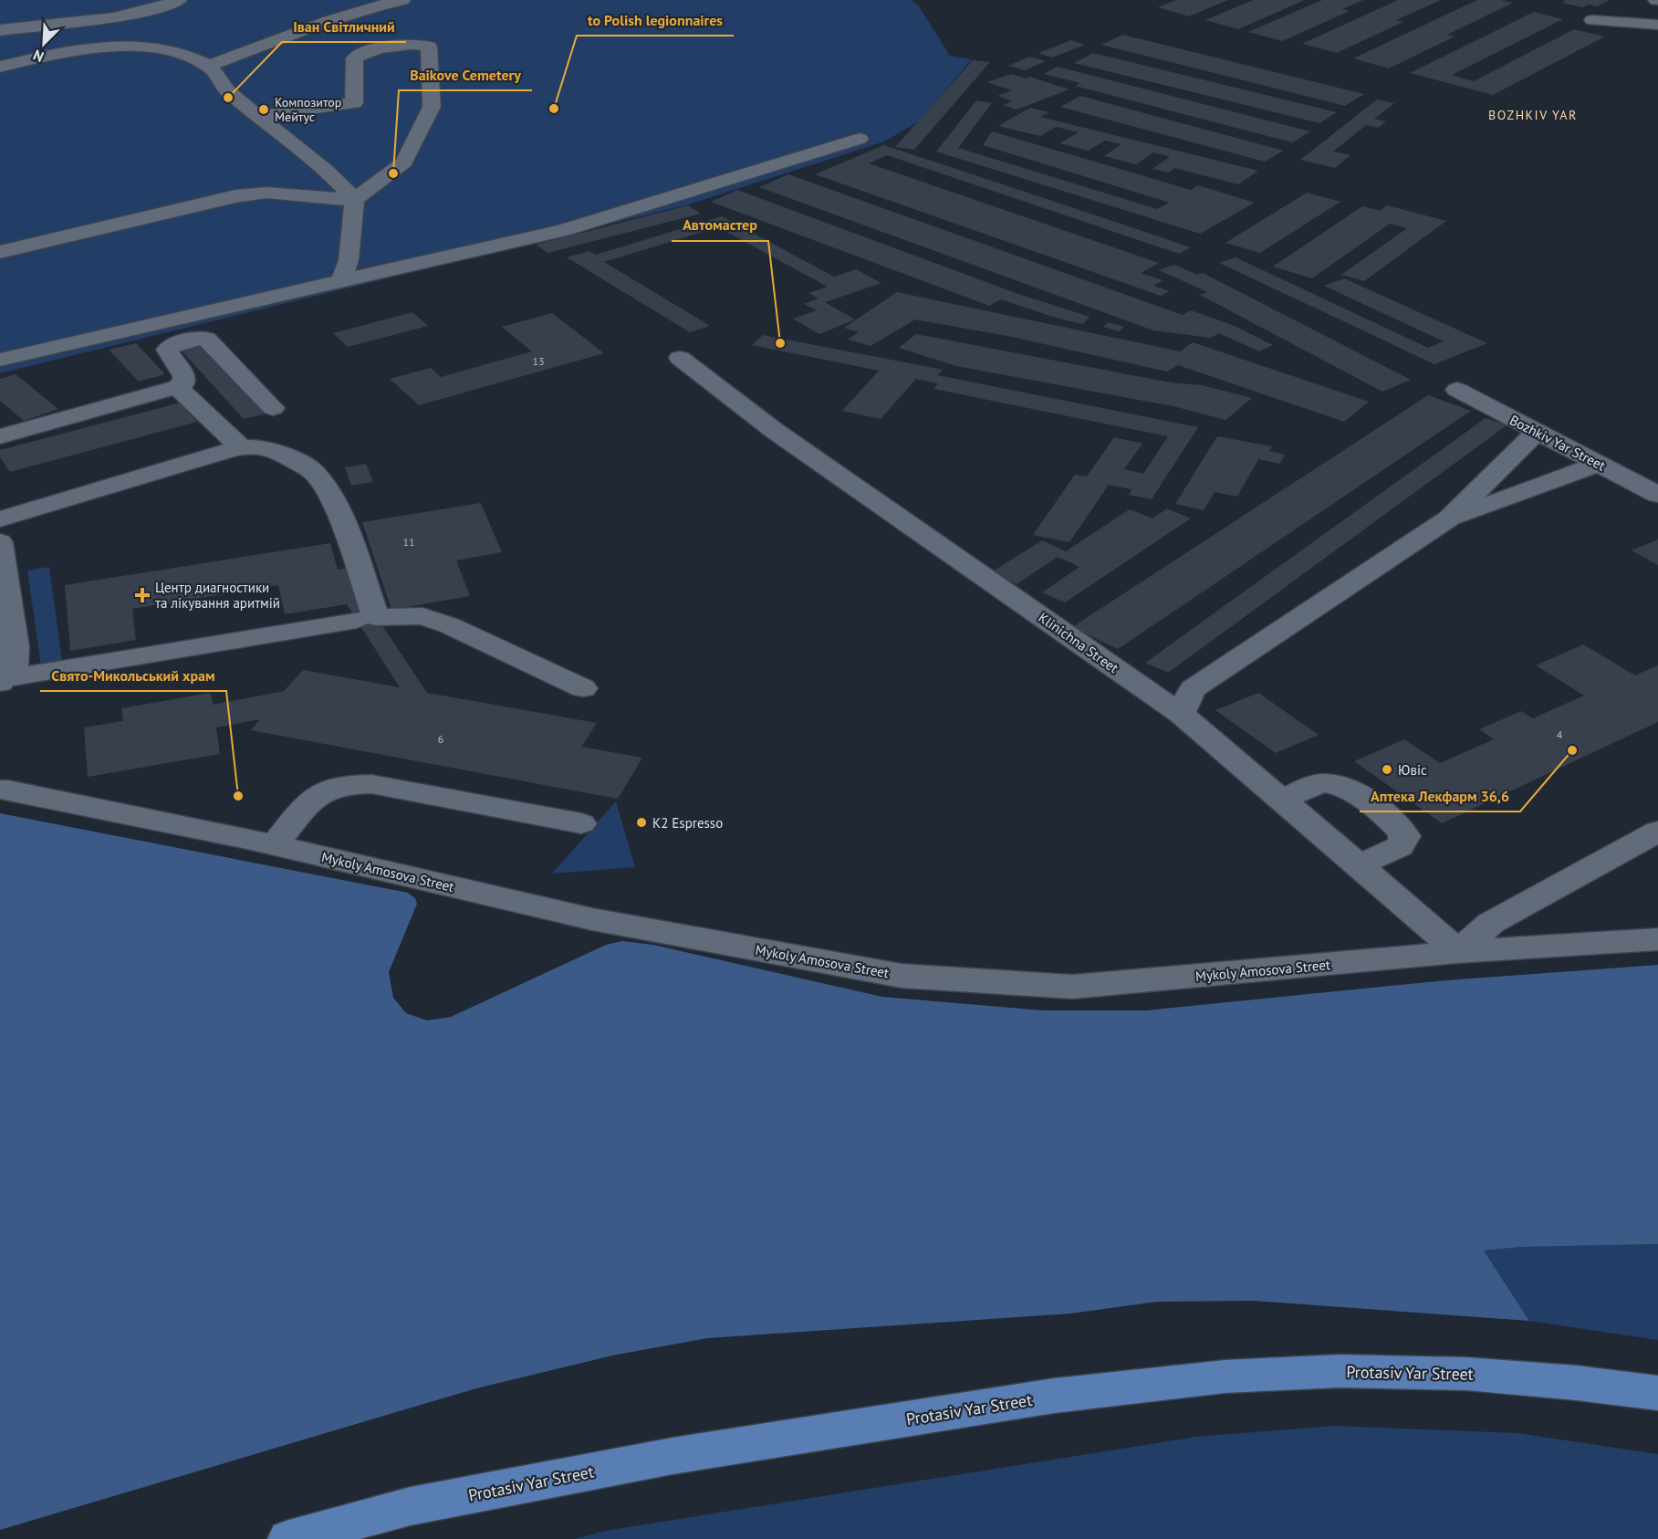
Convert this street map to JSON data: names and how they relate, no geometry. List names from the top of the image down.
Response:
{
  "streets": {
    "main road": ["Protasiv Yar Street"],
    "street": ["Bozhkiv Yar Street", "Klinichna Street", "Mykoly Amosova Street"]
  },
  "crossings": [
    ["Klinichna Street", "Mykoly Amosova Street"]
  ],
  "districts": ["BOZHKIV YAR"],
  "places": {
    "other": [
      "Іван Світличний",
      "to Polish legionnaires",
      "Композитор Мейтус",
      "Baikove Cemetery",
      "Автомастер",
      "Аптека Лекфарм 36,6",
      "Ювіс",
      "Свято-Микольський храм",
      "K2 Espresso"
    ],
    "health": ["Центр диагностики та лікування аритмій"]
  },
  "house_numbers": [
    "13",
    "11",
    "4",
    "6"
  ],
  "north": "bottom left"
}
